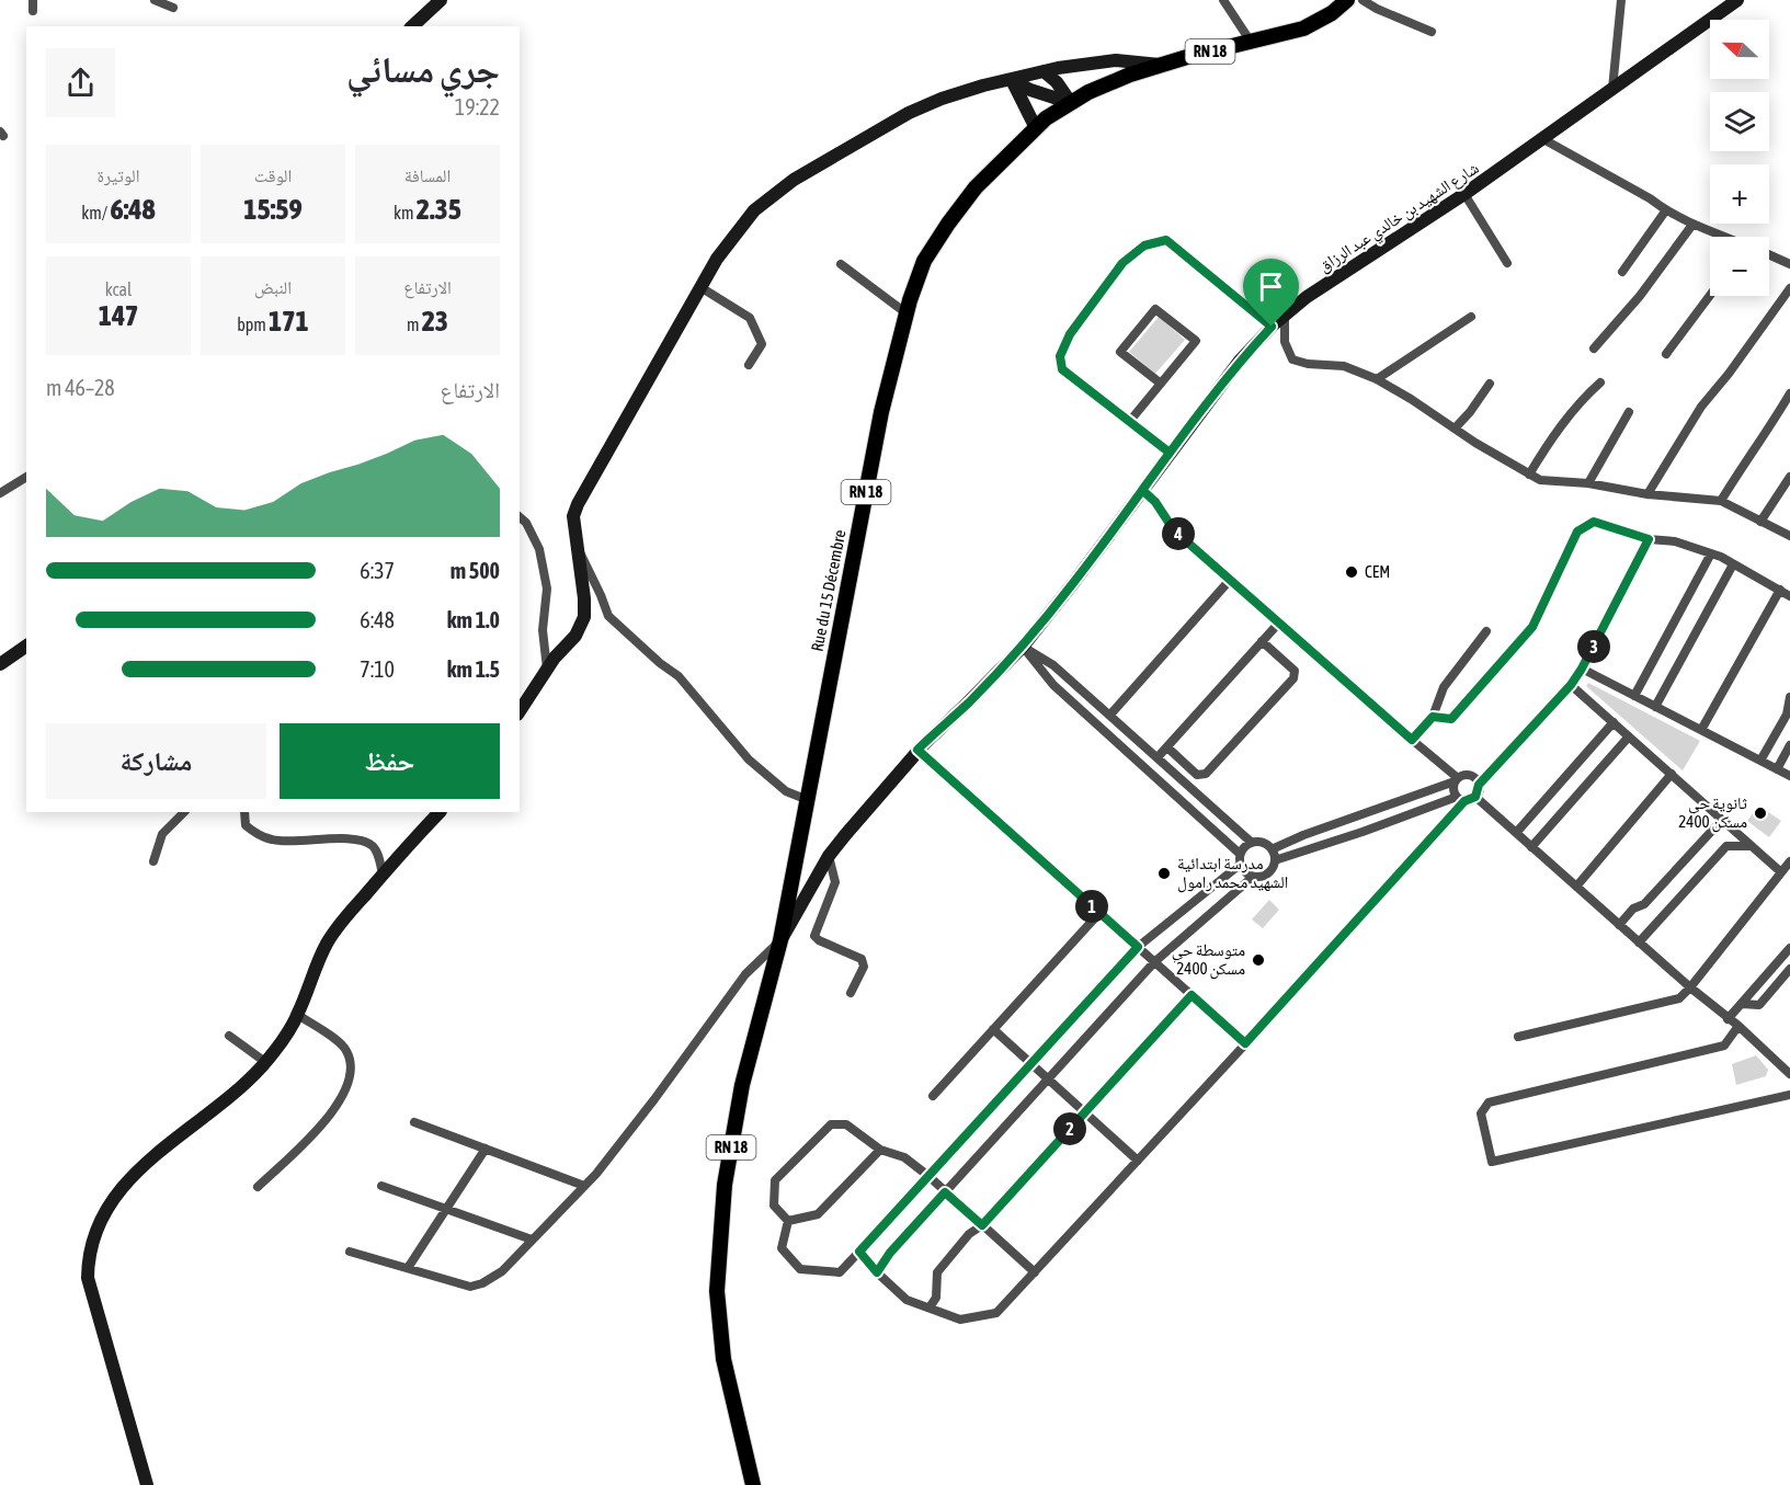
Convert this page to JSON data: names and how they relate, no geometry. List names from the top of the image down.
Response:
{
  "streets": {
    "main road": ["RN 18", "Rue du 15 Décembre"],
    "street": ["شارع الشهيد بن خالدي عبد الرزاق"]
  },
  "crossings": [
    ["شارع الشهيد بن خالدي عبد الرزاق", "Rue du 15 Décembre"]
  ],
  "places": [
    "CEM",
    "ثانوية حي 2400 مسكن",
    "مدرسة ابتدائية الشهيد محمد رامول",
    "متوسطة حي 2400 مسكن"
  ],
  "north": "left",
  "page": {
    "map_buttons": ["+", "−"],
    "heading": ["جري مسائي", "19:22"],
    "stats": [
      ["المسافة", "2.35 km"],
      ["الوقت", "15:59"],
      ["الوتيرة", "6:48 /km"],
      ["الارتفاع", "23 m"],
      ["النبض", "171 bpm"],
      ["kcal", "147"]
    ],
    "chart": ["الارتفاع", "28–46 m"],
    "pins": [
      "4",
      "3",
      "1",
      "2"
    ],
    "list": [
      {
        "name": "500 m",
        "note": "6:37"
      },
      {
        "name": "1.0 km",
        "note": "6:48"
      },
      {
        "name": "1.5 km",
        "note": "7:10"
      }
    ],
    "buttons": ["حفظ", "مشاركة"]
  }
}
